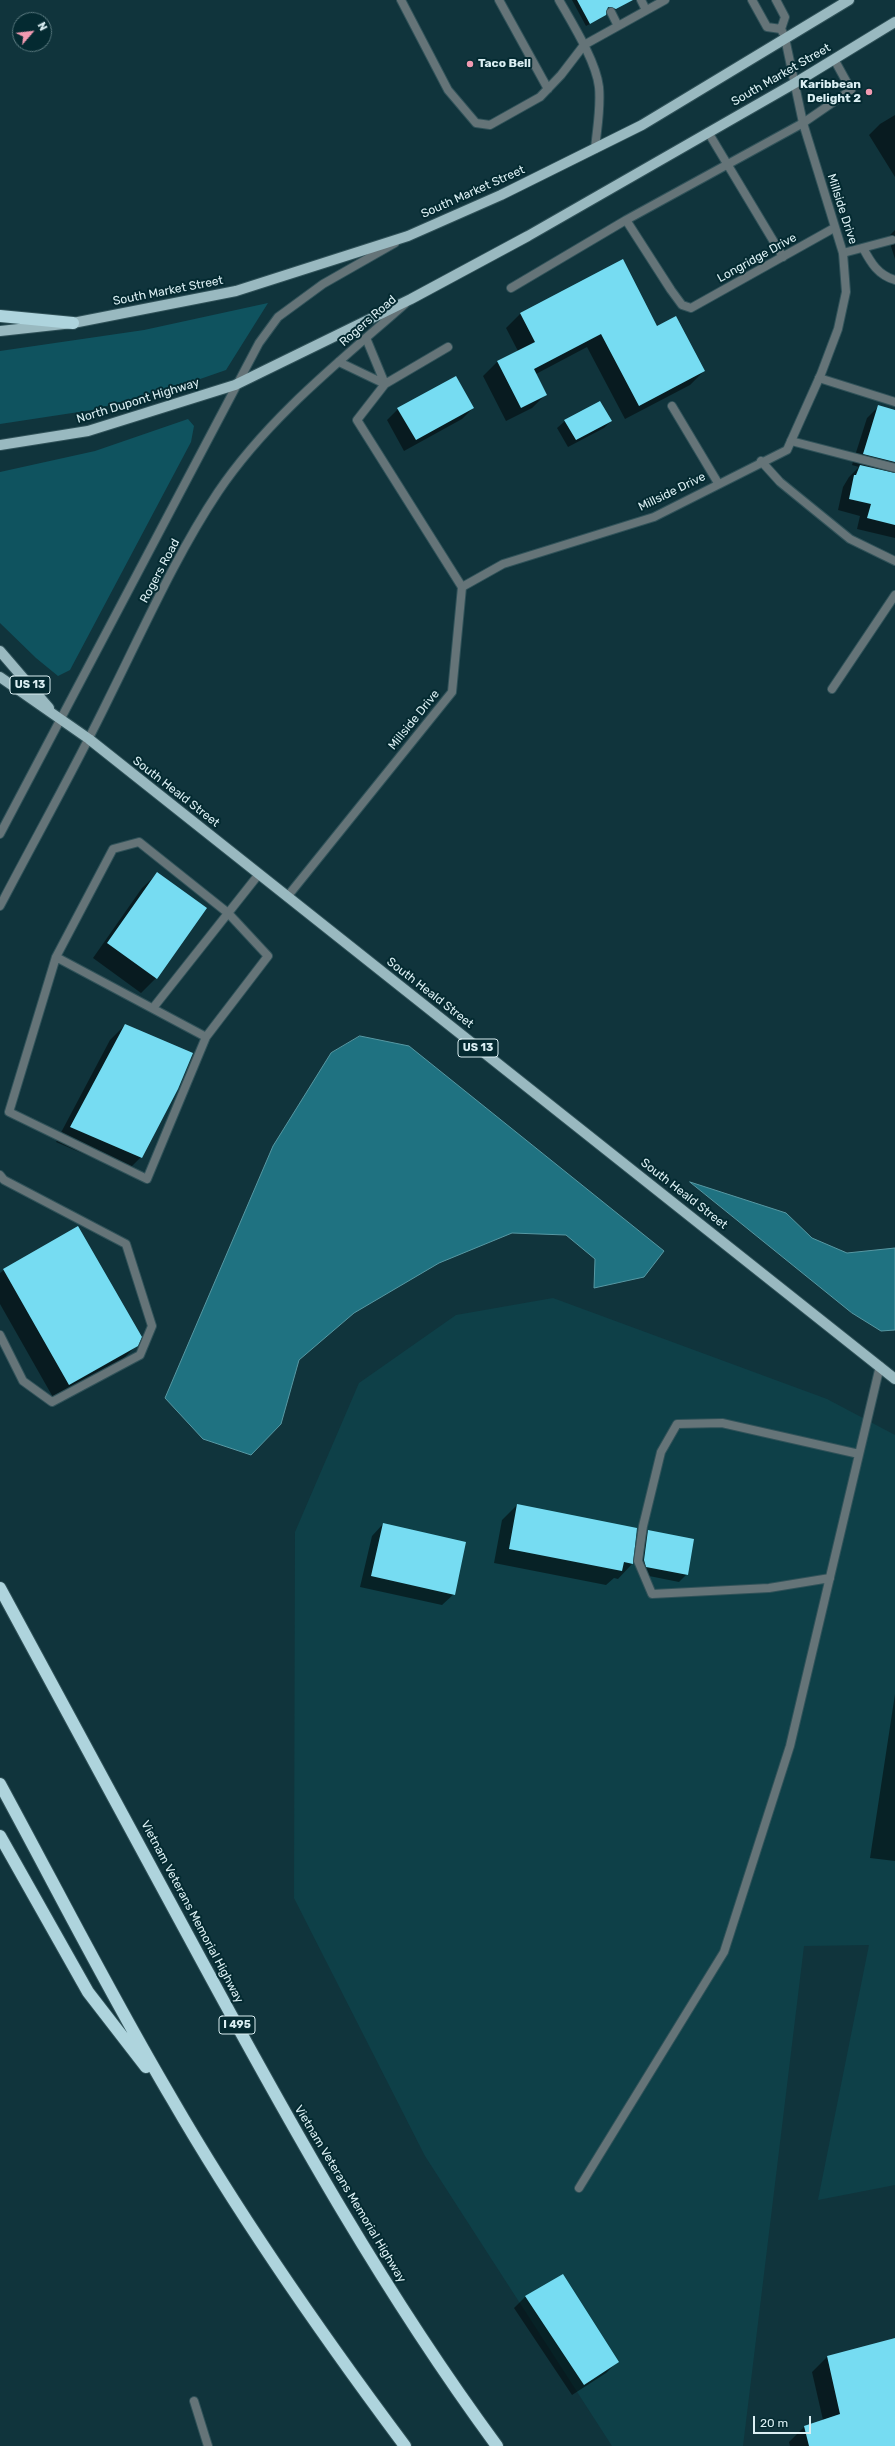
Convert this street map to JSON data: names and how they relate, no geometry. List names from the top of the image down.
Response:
{
  "streets": {
    "highway": ["Vietnam Veterans Memorial Highway", "I 495"],
    "main road": [
      "South Market Street",
      "North Dupont Highway",
      "US 13",
      "South Heald Street"
    ],
    "street": ["Millside Drive", "Longridge Drive", "Rogers Road"]
  },
  "crossings": [
    ["South Market Street", "Millside Drive"],
    ["South Market Street", "Rogers Road"],
    ["South Market Street", "North Dupont Highway"],
    ["Millside Drive", "Longridge Drive"],
    ["Millside Drive", "South Heald Street"],
    ["Rogers Road", "North Dupont Highway"],
    ["Rogers Road", "South Heald Street"]
  ],
  "places": ["Taco Bell", "Karibbean Delight 2"],
  "scale_bar": "20 m",
  "north": "top right"
}
